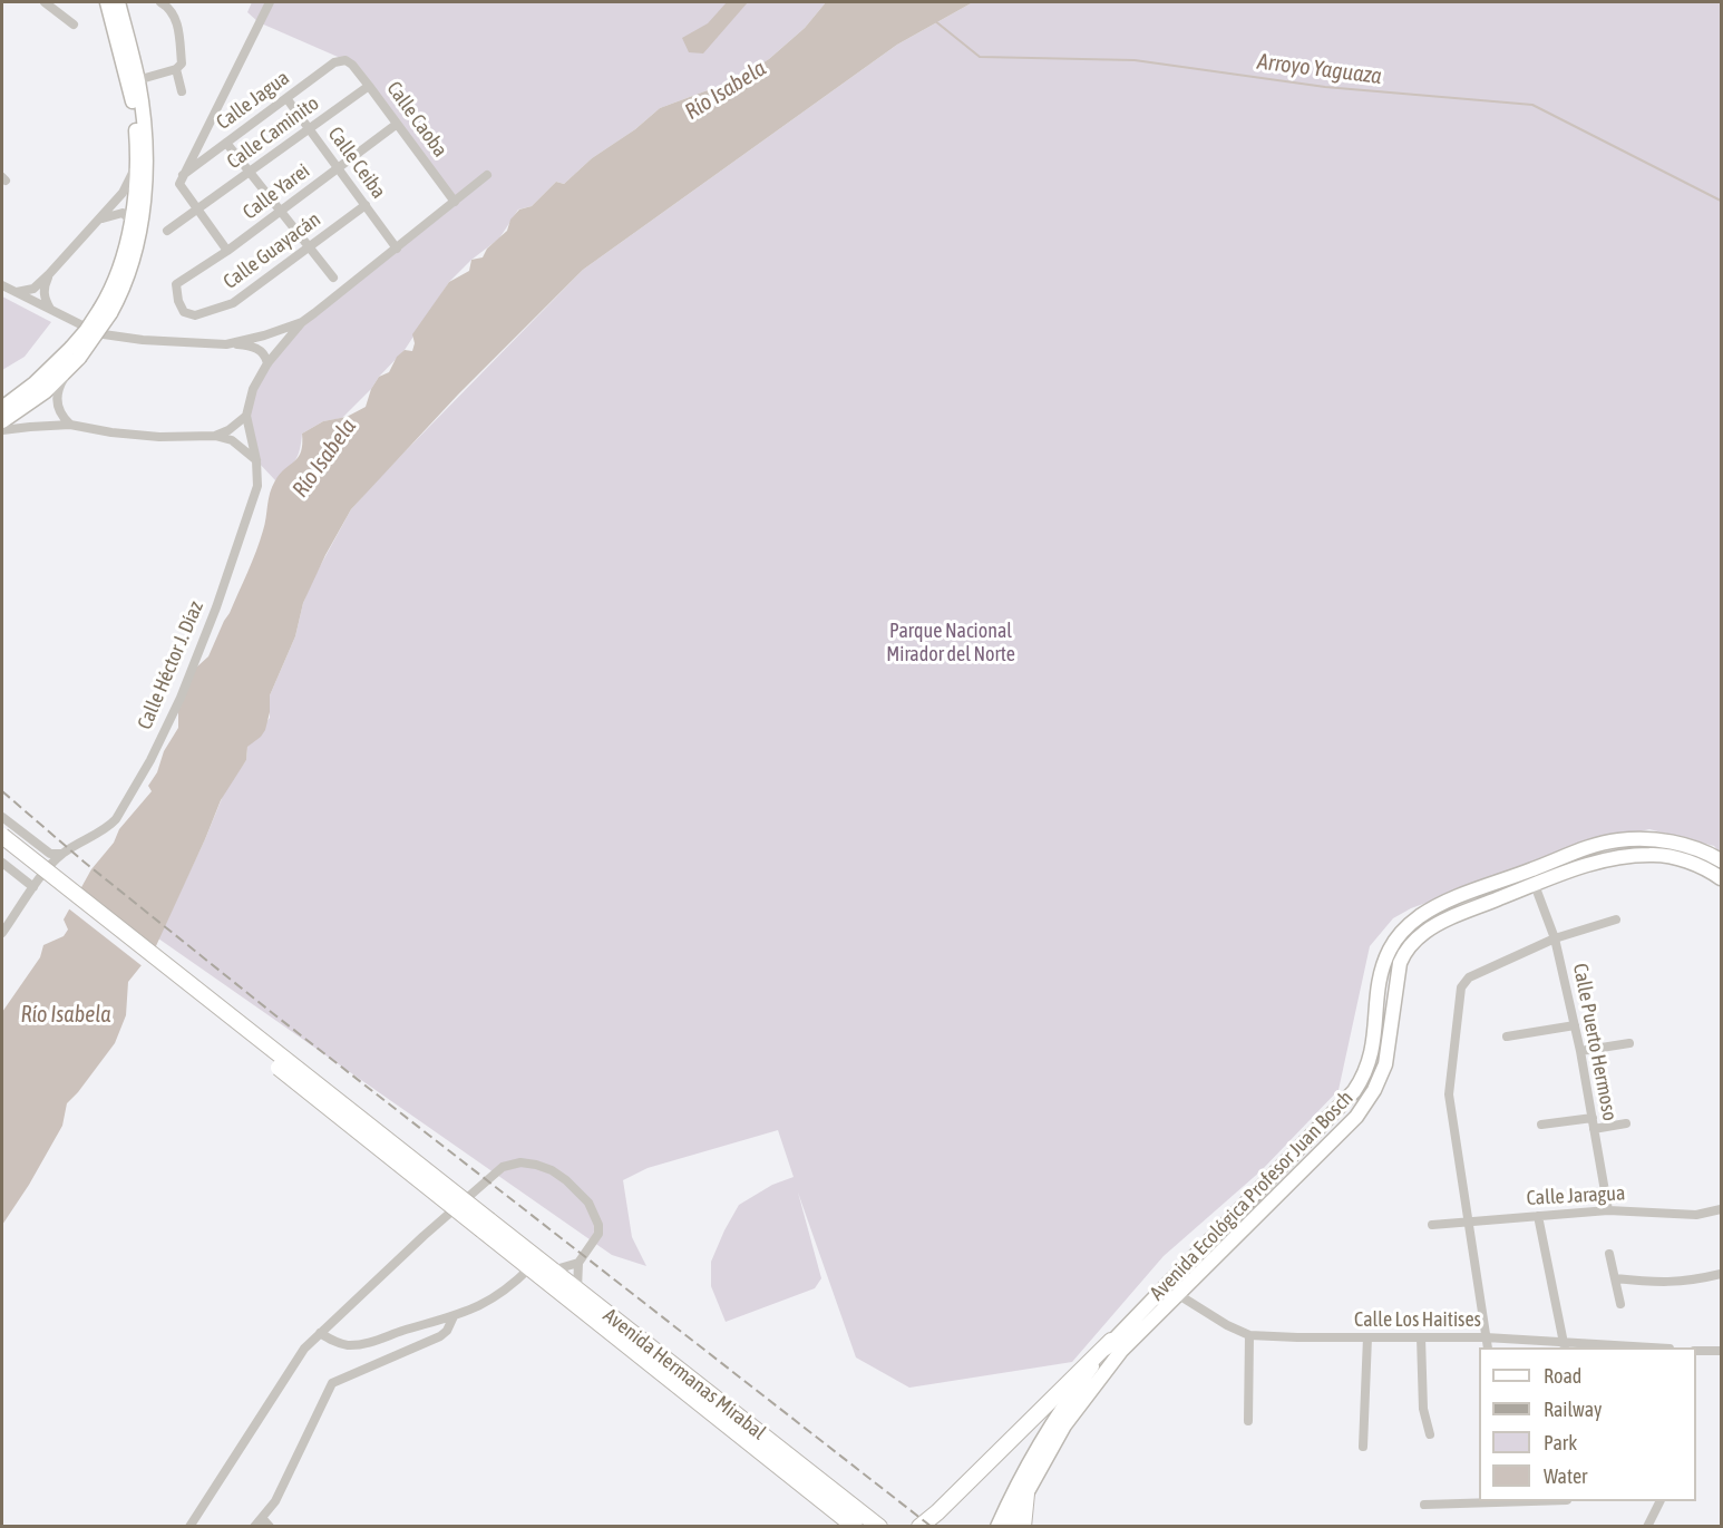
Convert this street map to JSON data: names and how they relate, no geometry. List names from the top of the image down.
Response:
{
  "streets": {
    "main road": ["Avenida Hermanas Mirabal"],
    "street": [
      "Calle Jagua",
      "Calle Caoba",
      "Calle Caminito",
      "Calle Ceiba",
      "Calle Yarei",
      "Calle Guayacán",
      "Calle Héctor J. Díaz",
      "Calle Puerto Hermoso",
      "Avenida Ecológica Profesor Juan Bosch",
      "Calle Jaragua",
      "Calle Los Haitises"
    ]
  },
  "crossings": [
    ["Calle Jagua", "Calle Caoba"],
    ["Calle Jagua", "Calle Ceiba"],
    ["Calle Caoba", "Calle Caminito"],
    ["Calle Caoba", "Calle Yarei"],
    ["Calle Caminito", "Calle Ceiba"],
    ["Calle Ceiba", "Calle Yarei"],
    ["Calle Ceiba", "Calle Guayacán"],
    ["Calle Yarei", "Calle Guayacán"],
    ["Calle Puerto Hermoso", "Avenida Ecológica Profesor Juan Bosch"],
    ["Calle Puerto Hermoso", "Calle Jaragua"],
    ["Avenida Ecológica Profesor Juan Bosch", "Calle Los Haitises"]
  ],
  "water": ["Arroyo Yaguaza", "Río Isabela"],
  "parks": ["Parque Nacional Mirador del Norte"],
  "legend": [
    "Road",
    "Railway",
    "Park",
    "Water"
  ]
}
